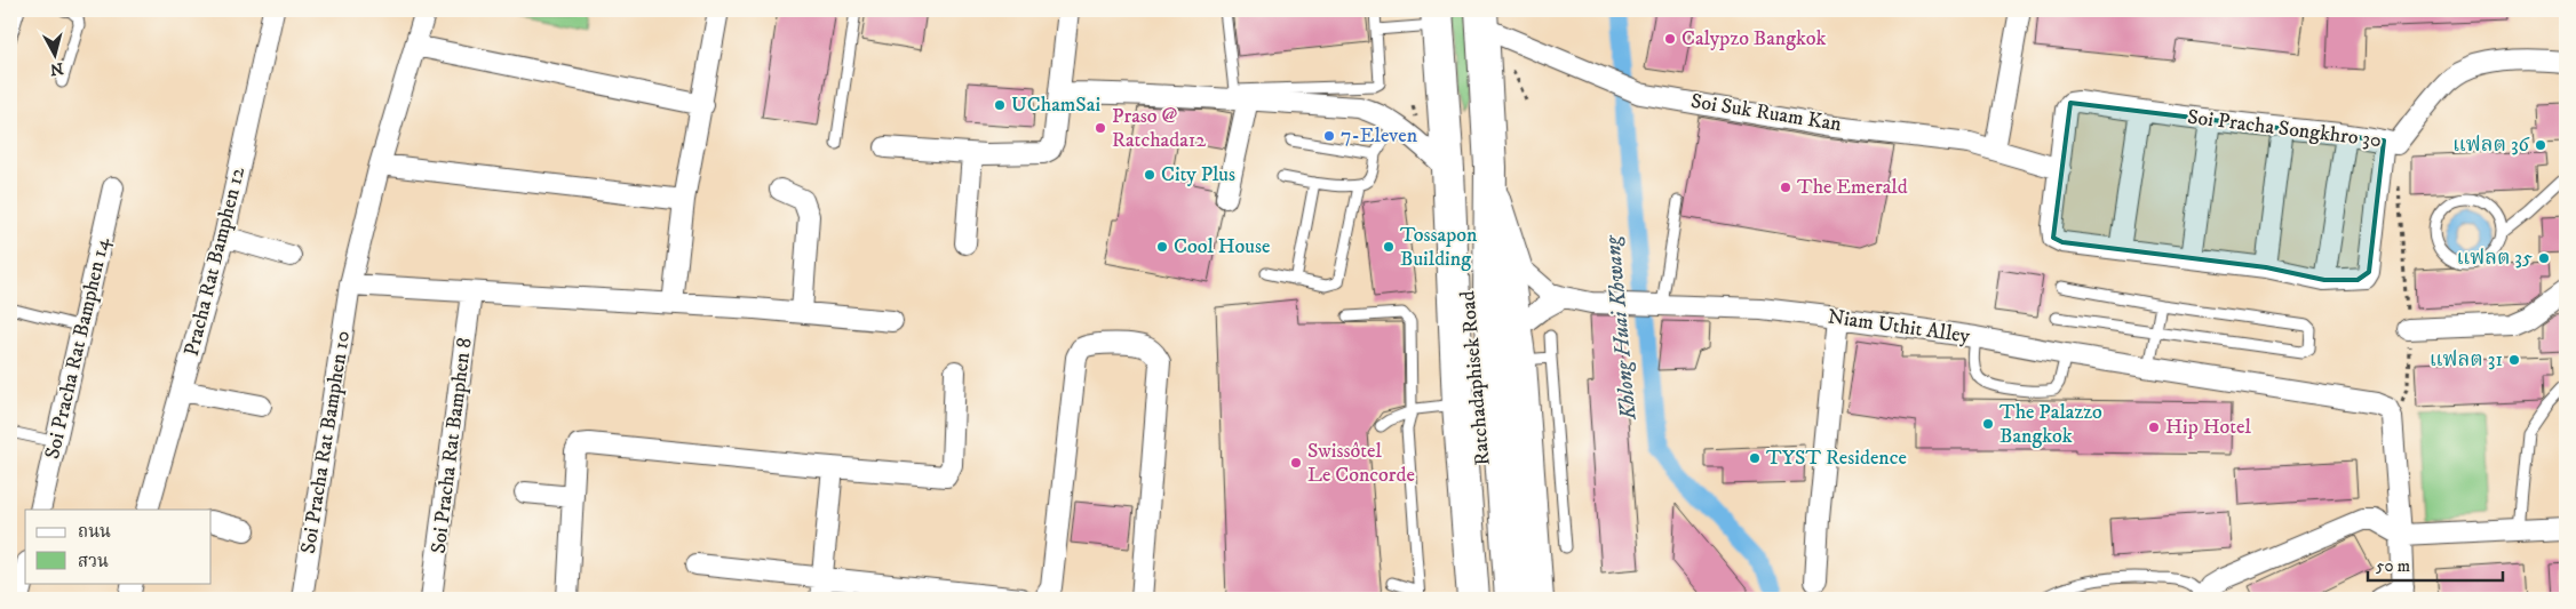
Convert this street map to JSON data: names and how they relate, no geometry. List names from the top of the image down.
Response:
{
  "streets": {
    "main road": ["Ratchadaphisek Road"],
    "street": [
      "Soi Suk Ruam Kan",
      "Soi Pracha Songkhro 30",
      "Pracha Rat Bamphen 12",
      "Niam Uthit Alley",
      "Soi Pracha Rat Bamphen 14",
      "Soi Pracha Rat Bamphen 10",
      "Soi Pracha Rat Bamphen 8"
    ]
  },
  "crossings": [
    ["Soi Suk Ruam Kan", "Soi Pracha Songkhro 30"],
    ["Soi Suk Ruam Kan", "Ratchadaphisek Road"],
    ["Niam Uthit Alley", "Ratchadaphisek Road"]
  ],
  "water": ["Khlong Huai Khwang"],
  "places": [
    "Calypzo Bangkok",
    "UChamSai",
    "Praso @ Ratchada12",
    "7-Eleven",
    "แฟลต 36",
    "City Plus",
    "The Emerald",
    "Cool House",
    "Tossapon Building",
    "แฟลต 35",
    "แฟลต 31",
    "The Palazzo Bangkok",
    "Hip Hotel",
    "TYST Residence",
    "Swissôtel Le Concorde"
  ],
  "legend": ["ถนน", "สวน"],
  "scale_bar": "50 m",
  "north": "bottom"
}
